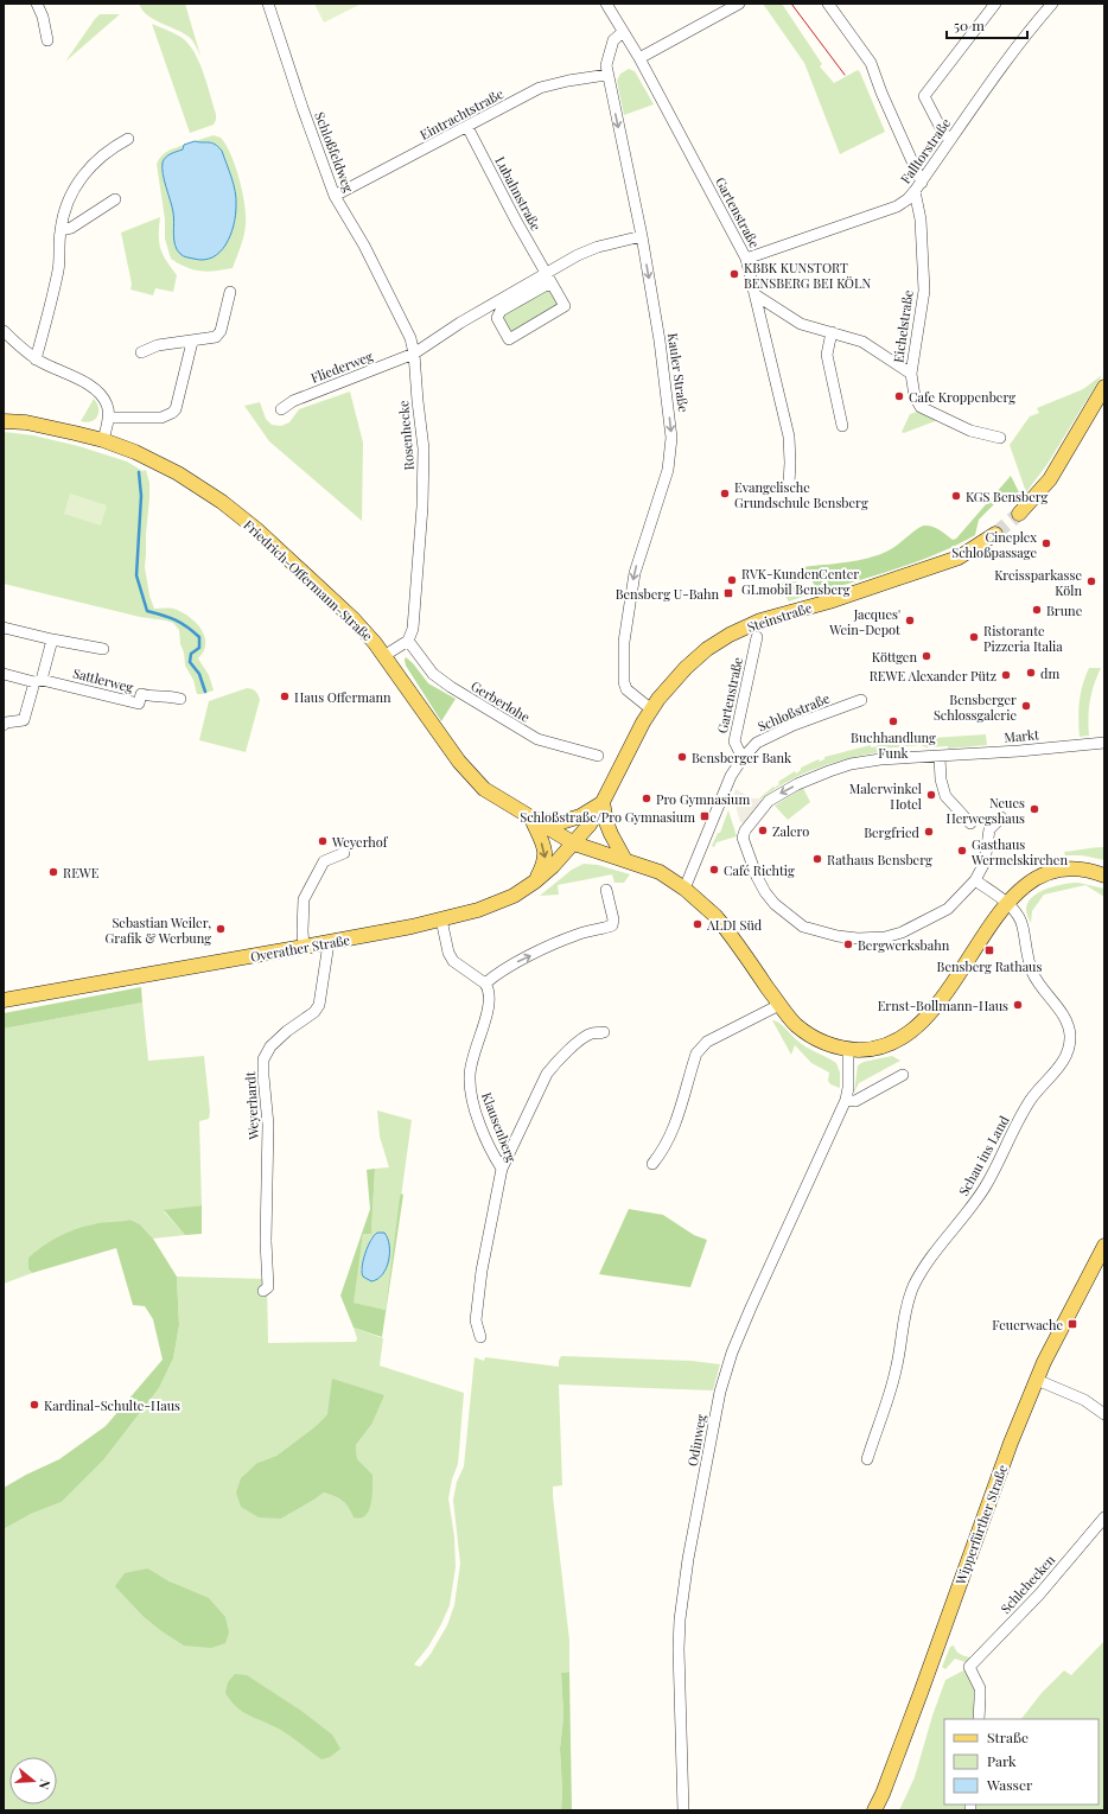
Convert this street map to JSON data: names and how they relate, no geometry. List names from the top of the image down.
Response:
{
  "streets": {
    "main road": [
      "Friedrich-Offermann-Straße",
      "Steinstraße",
      "Overather Straße",
      "Wipperfürther Straße"
    ],
    "street": [
      "Eintrachtstraße",
      "Falltorstraße",
      "Schloßfeldweg",
      "Lubahnstraße",
      "Gartenstraße",
      "Eichelstraße",
      "Fliederweg",
      "Kauler Straße",
      "Rosenhecke",
      "Sattlerweg",
      "Gerberlohe",
      "Schloßstraße",
      "Markt",
      "Weyerhardt",
      "Klausenberg",
      "Schau ins Land",
      "Odinweg",
      "Schlehecken"
    ]
  },
  "crossings": [
    ["Eintrachtstraße", "Schloßfeldweg"],
    ["Eintrachtstraße", "Lubahnstraße"],
    ["Eintrachtstraße", "Kauler Straße"],
    ["Falltorstraße", "Gartenstraße"],
    ["Falltorstraße", "Eichelstraße"],
    ["Schloßfeldweg", "Fliederweg"],
    ["Schloßfeldweg", "Rosenhecke"],
    ["Gartenstraße", "Kauler Straße"],
    ["Gartenstraße", "Schloßstraße"],
    ["Fliederweg", "Rosenhecke"],
    ["Kauler Straße", "Steinstraße"],
    ["Rosenhecke", "Gerberlohe"],
    ["Friedrich-Offermann-Straße", "Steinstraße"],
    ["Friedrich-Offermann-Straße", "Schloßstraße"],
    ["Friedrich-Offermann-Straße", "Overather Straße"],
    ["Friedrich-Offermann-Straße", "Odinweg"],
    ["Steinstraße", "Overather Straße"],
    ["Markt", "Schau ins Land"],
    ["Overather Straße", "Weyerhardt"]
  ],
  "one_way": ["Kauler Straße"],
  "places": {
    "other": [
      "KBBK KUNSTORT BENSBERG BEI KÖLN",
      "Cafe Kroppenberg",
      "Evangelische Grundschule Bensberg",
      "KGS Bensberg",
      "Cineplex Schloßpassage",
      "RVK-KundenCenter GLmobil Bensberg",
      "Kreissparkasse Köln",
      "Brune",
      "Jacques' Wein-Depot",
      "Ristorante Pizzeria Italia",
      "Köttgen",
      "dm",
      "REWE Alexander Pütz",
      "Haus Offermann",
      "Bensberger Schlossgalerie",
      "Buchhandlung Funk",
      "Bensberger Bank",
      "Malerwinkel Hotel",
      "Pro Gymnasium",
      "Neues Herwegshaus",
      "Zalero",
      "Bergfried",
      "Weyerhof",
      "Gasthaus Wermelskirchen",
      "Rathaus Bensberg",
      "Café Richtig",
      "REWE",
      "ALDI Süd",
      "Sebastian Weiler, Grafik & Werbung",
      "Bergwerksbahn",
      "Ernst-Bollmann-Haus",
      "Kardinal-Schulte-Haus"
    ],
    "transit": [
      "Bensberg U-Bahn",
      "Schloßstraße/Pro Gymnasium",
      "Bensberg Rathaus",
      "Feuerwache"
    ]
  },
  "legend": ["Straße", "Park", "Wasser"],
  "scale_bar": "50 m",
  "north": "right"
}
